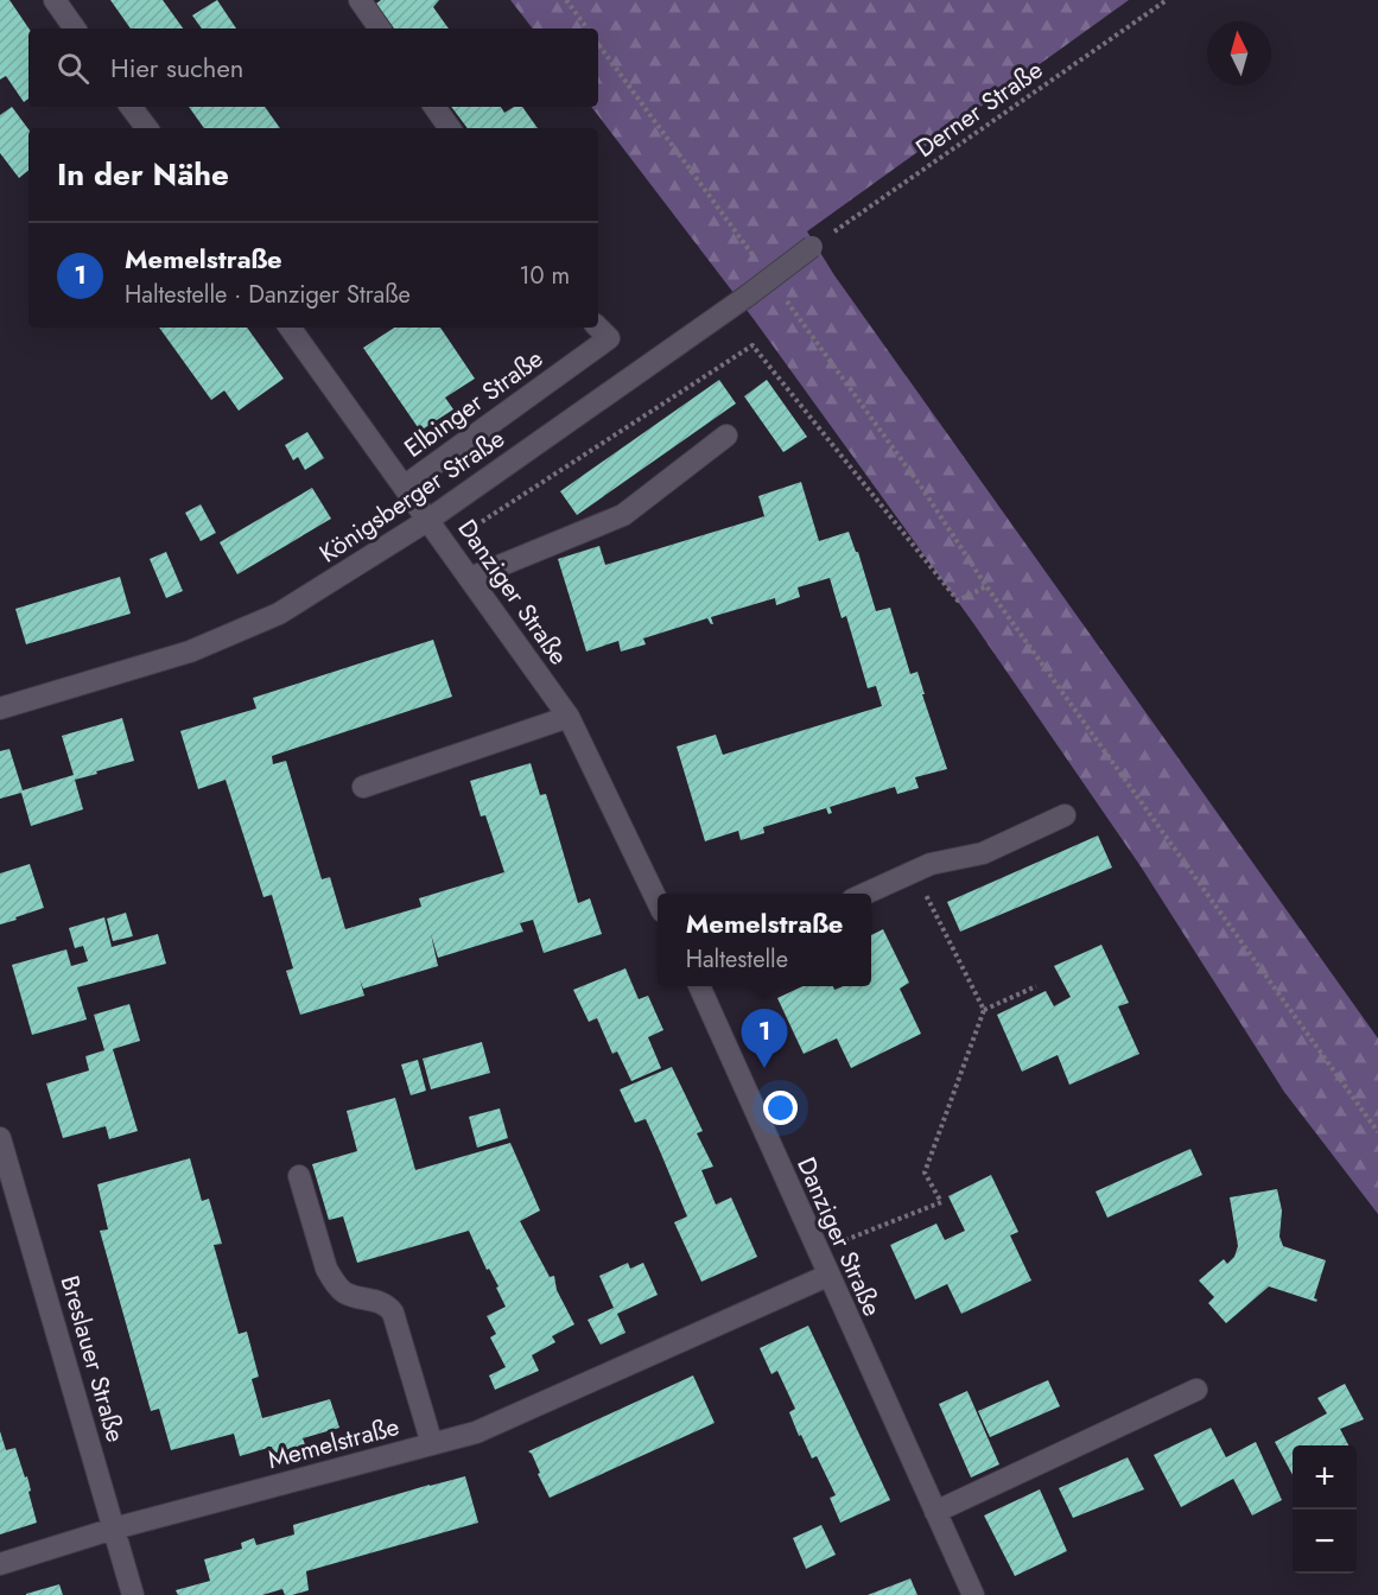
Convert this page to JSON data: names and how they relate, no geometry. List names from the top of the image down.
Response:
{
  "streets": {
    "street": [
      "Elbinger Straße",
      "Königsberger Straße",
      "Danziger Straße",
      "Breslauer Straße",
      "Memelstraße"
    ],
    "path": ["Derner Straße"]
  },
  "crossings": [
    ["Derner Straße", "Königsberger Straße"],
    ["Elbinger Straße", "Danziger Straße"],
    ["Königsberger Straße", "Danziger Straße"],
    ["Danziger Straße", "Memelstraße"],
    ["Breslauer Straße", "Memelstraße"]
  ],
  "north": "top",
  "page": {
    "search": "Hier suchen",
    "heading": "In der Nähe",
    "list": [
      {
        "mark": "1",
        "name": "Memelstraße",
        "note": "Haltestelle · Danziger Straße",
        "value": "10 m"
      }
    ],
    "popup": ["Memelstraße", "Haltestelle"],
    "pins": "1",
    "map_buttons": ["+", "−"]
  }
}
